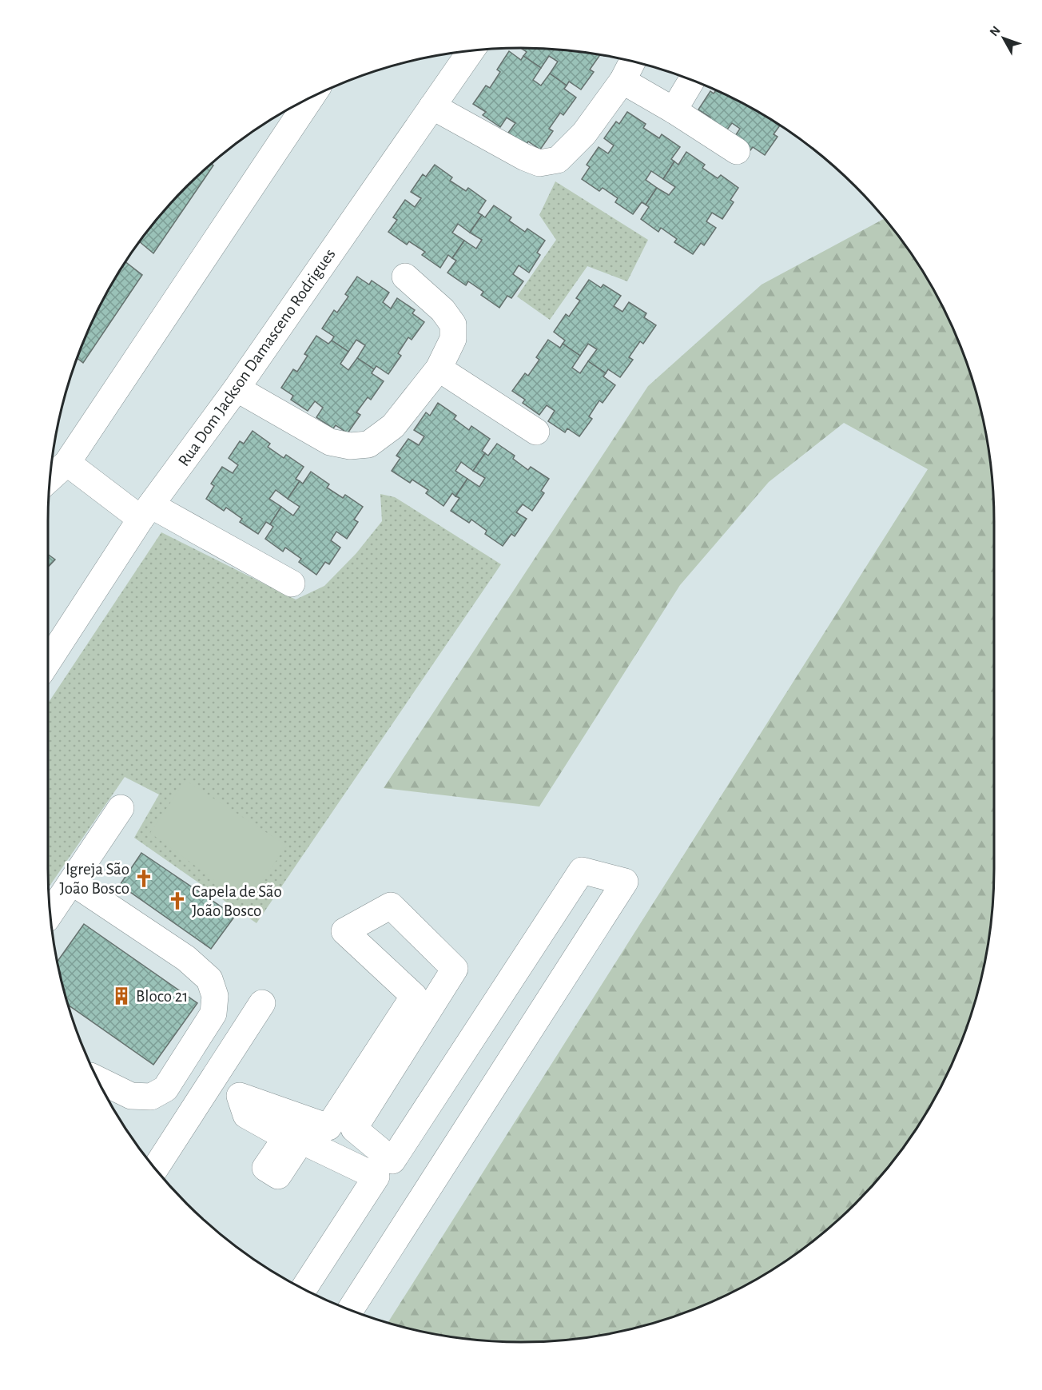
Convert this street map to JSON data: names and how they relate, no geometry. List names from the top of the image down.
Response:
{
  "streets": {
    "street": ["Rua Dom Jackson Damasceno Rodrigues"]
  },
  "places": {
    "church": ["Igreja São João Bosco", "Capela de São João Bosco"],
    "building": ["Bloco 21"]
  },
  "north": "top left"
}
